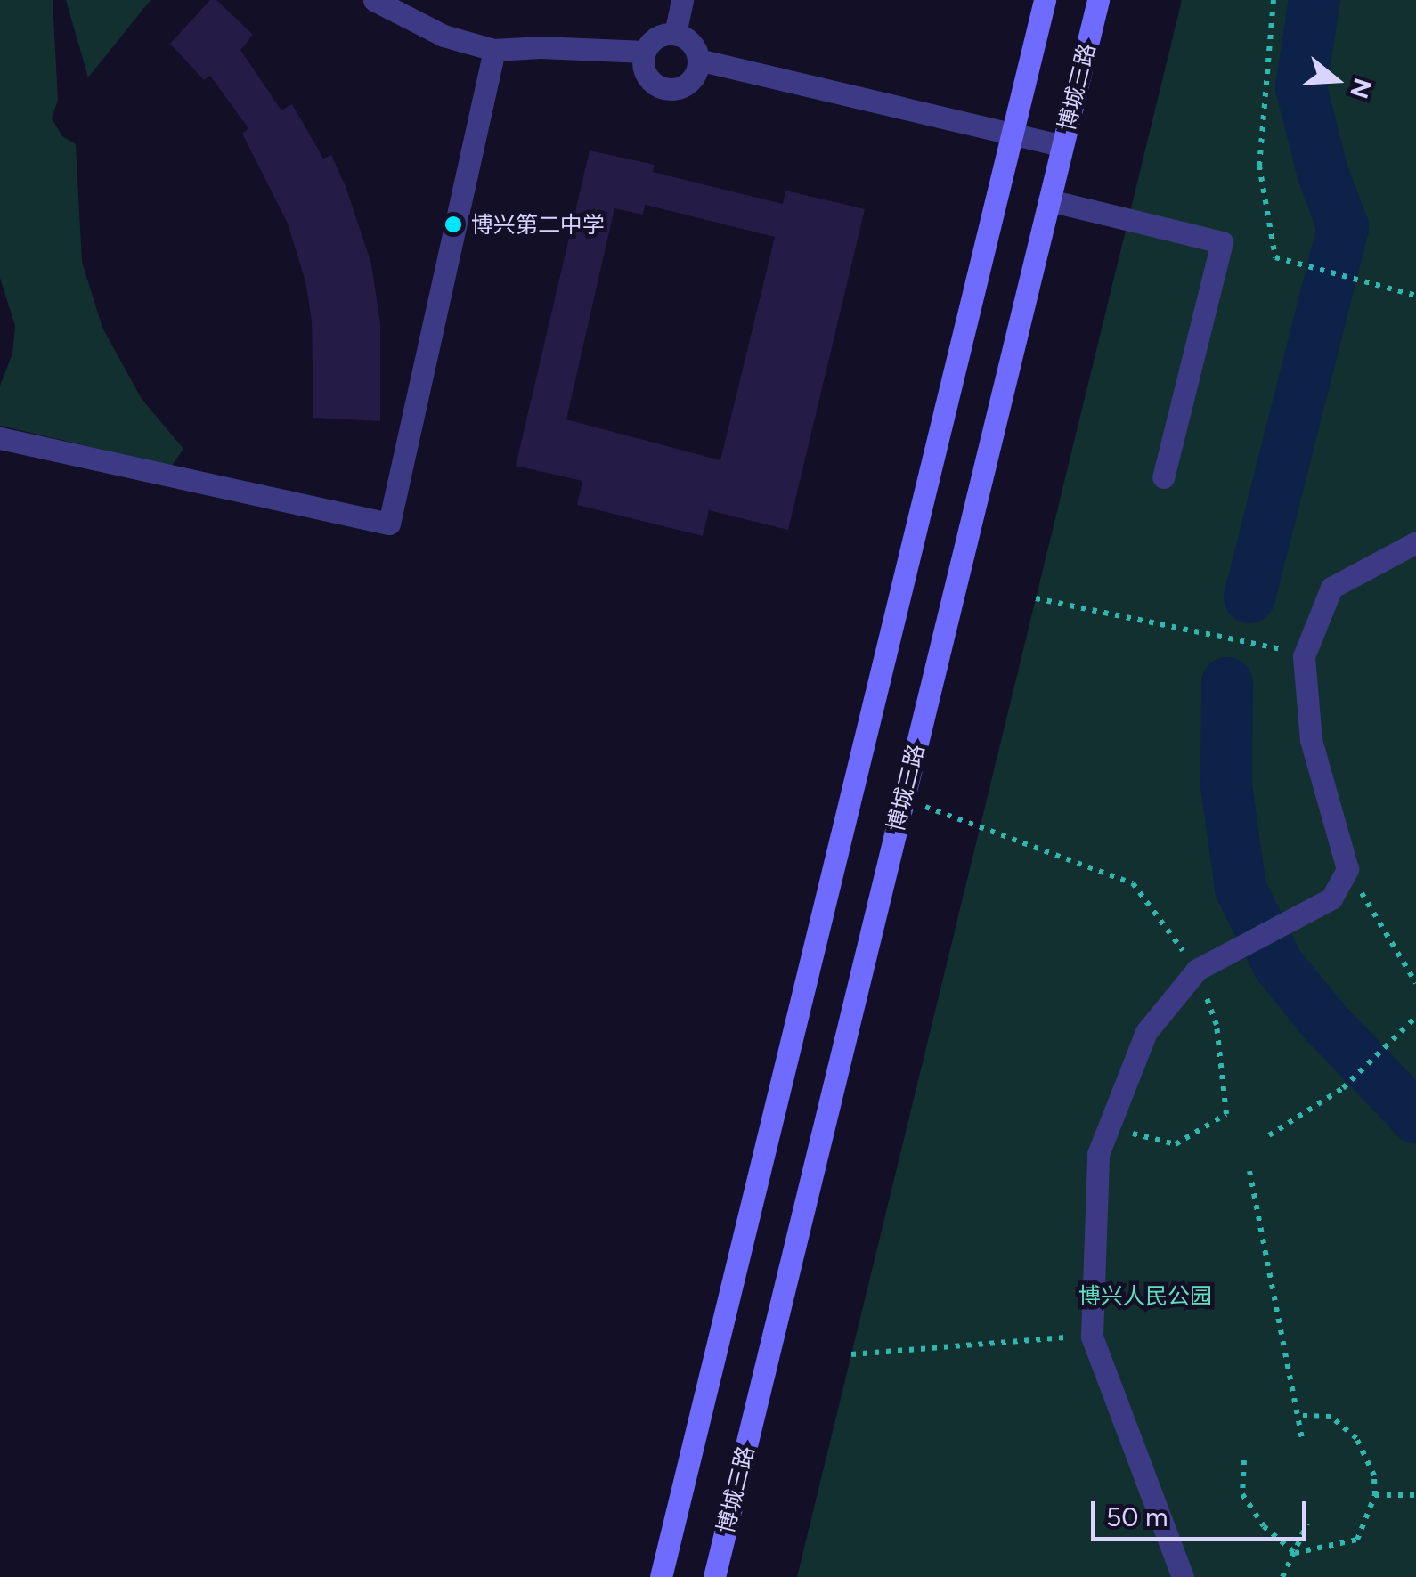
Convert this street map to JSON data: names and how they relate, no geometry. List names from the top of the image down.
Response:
{
  "streets": {
    "main road": ["博城三路"]
  },
  "parks": ["博兴人民公园"],
  "places": ["博兴第二中学"],
  "scale_bar": "50 m",
  "north": "right"
}
